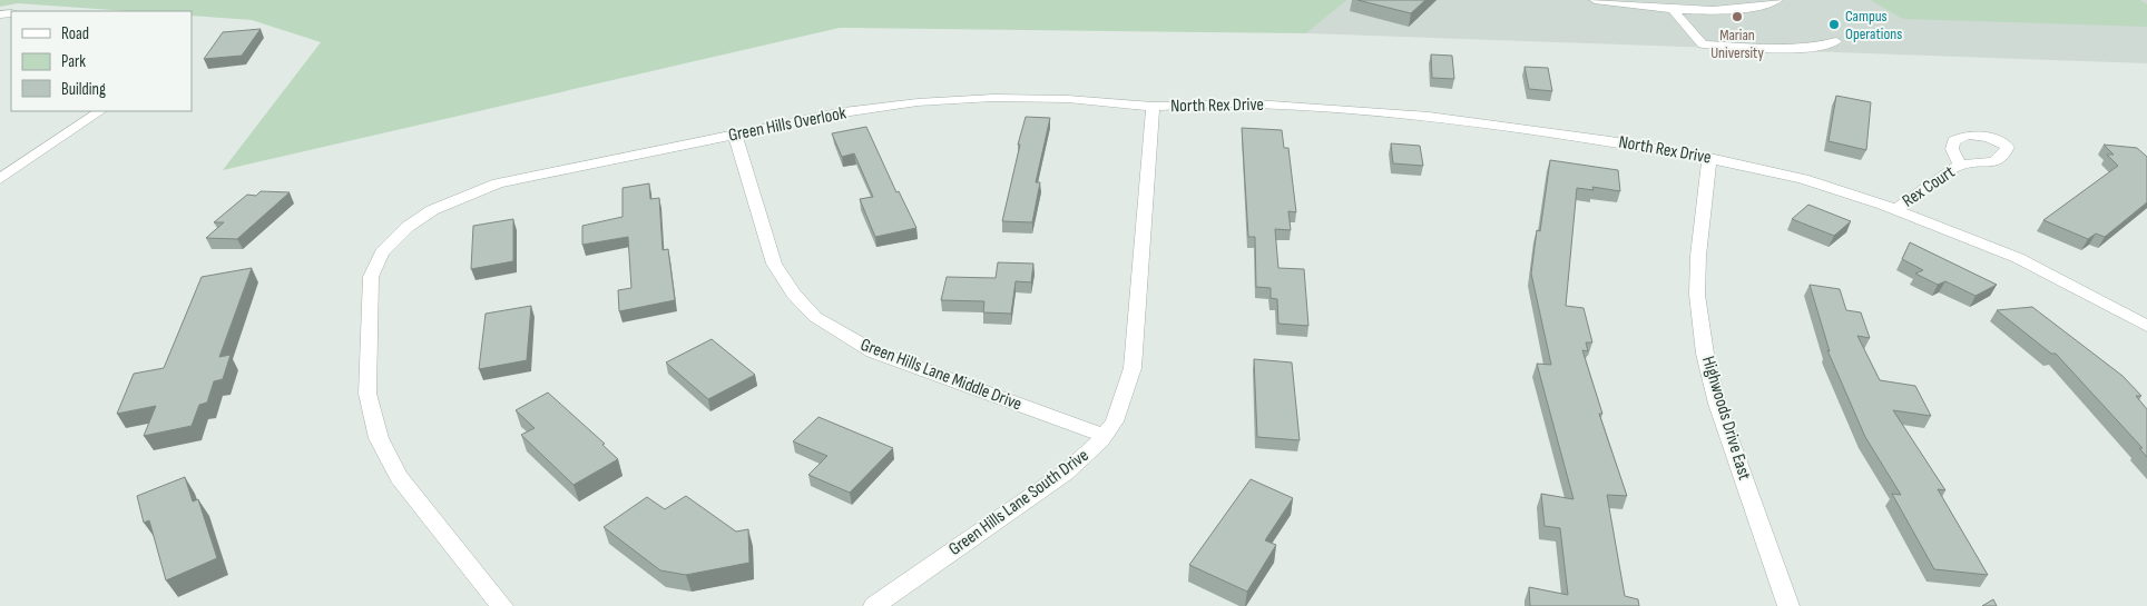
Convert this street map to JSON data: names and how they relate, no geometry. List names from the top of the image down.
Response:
{
  "streets": {
    "street": [
      "North Rex Drive",
      "Green Hills Overlook",
      "Rex Court",
      "Green Hills Lane Middle Drive",
      "Highwoods Drive East",
      "Green Hills Lane South Drive"
    ]
  },
  "crossings": [
    ["North Rex Drive", "Green Hills Overlook"],
    ["North Rex Drive", "Rex Court"],
    ["North Rex Drive", "Highwoods Drive East"],
    ["North Rex Drive", "Green Hills Lane South Drive"],
    ["Green Hills Overlook", "Green Hills Lane Middle Drive"],
    ["Green Hills Overlook", "Green Hills Lane South Drive"],
    ["Green Hills Lane Middle Drive", "Green Hills Lane South Drive"]
  ],
  "places": ["Marian University", "Campus Operations"],
  "legend": ["Road", "Park", "Building"]
}
